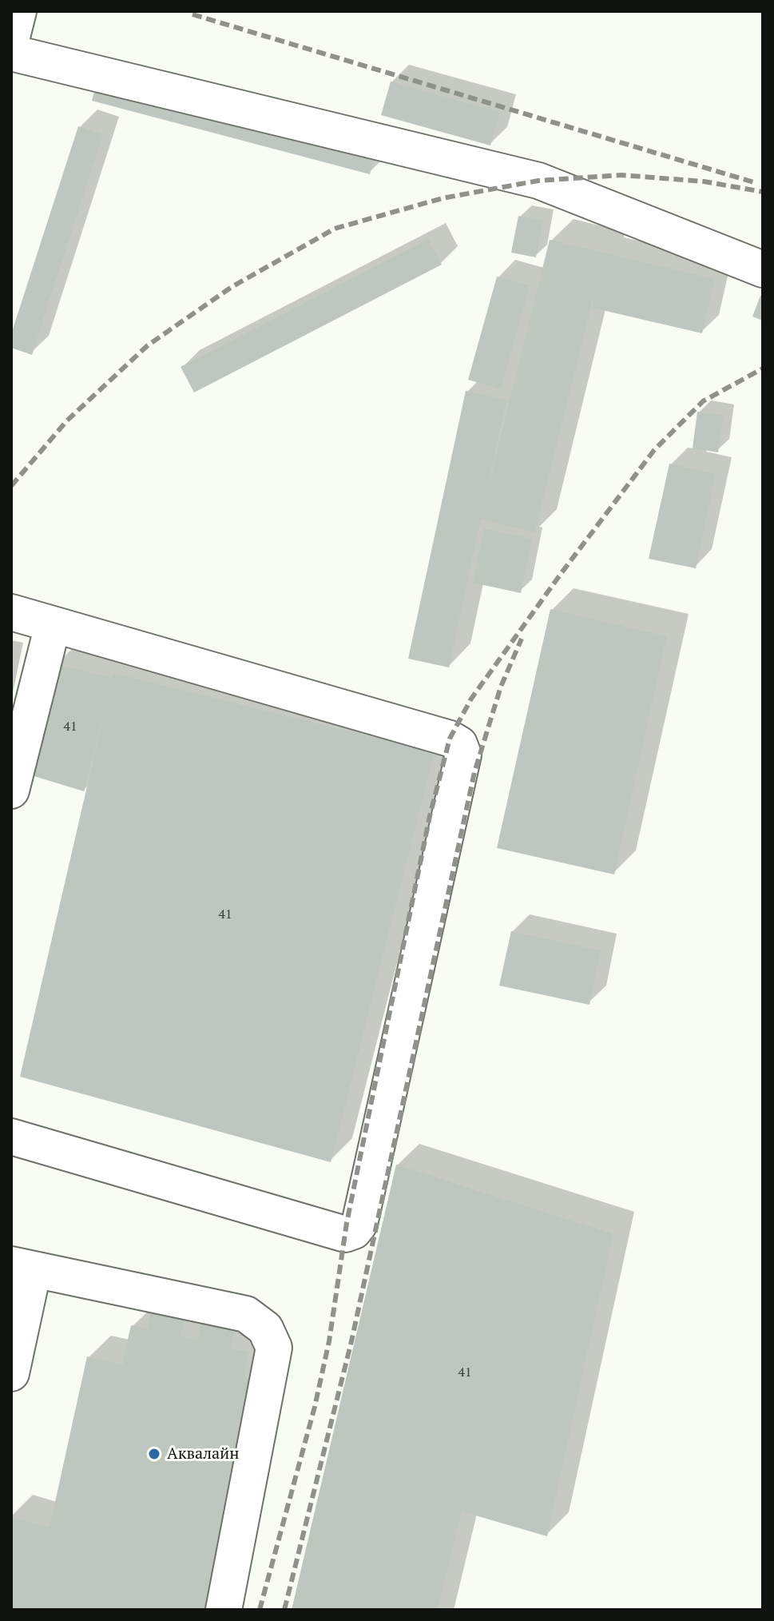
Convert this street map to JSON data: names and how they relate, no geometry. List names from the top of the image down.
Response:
{
  "places": ["Аквалайн"],
  "house_numbers": ["41", "41", "41"]
}
